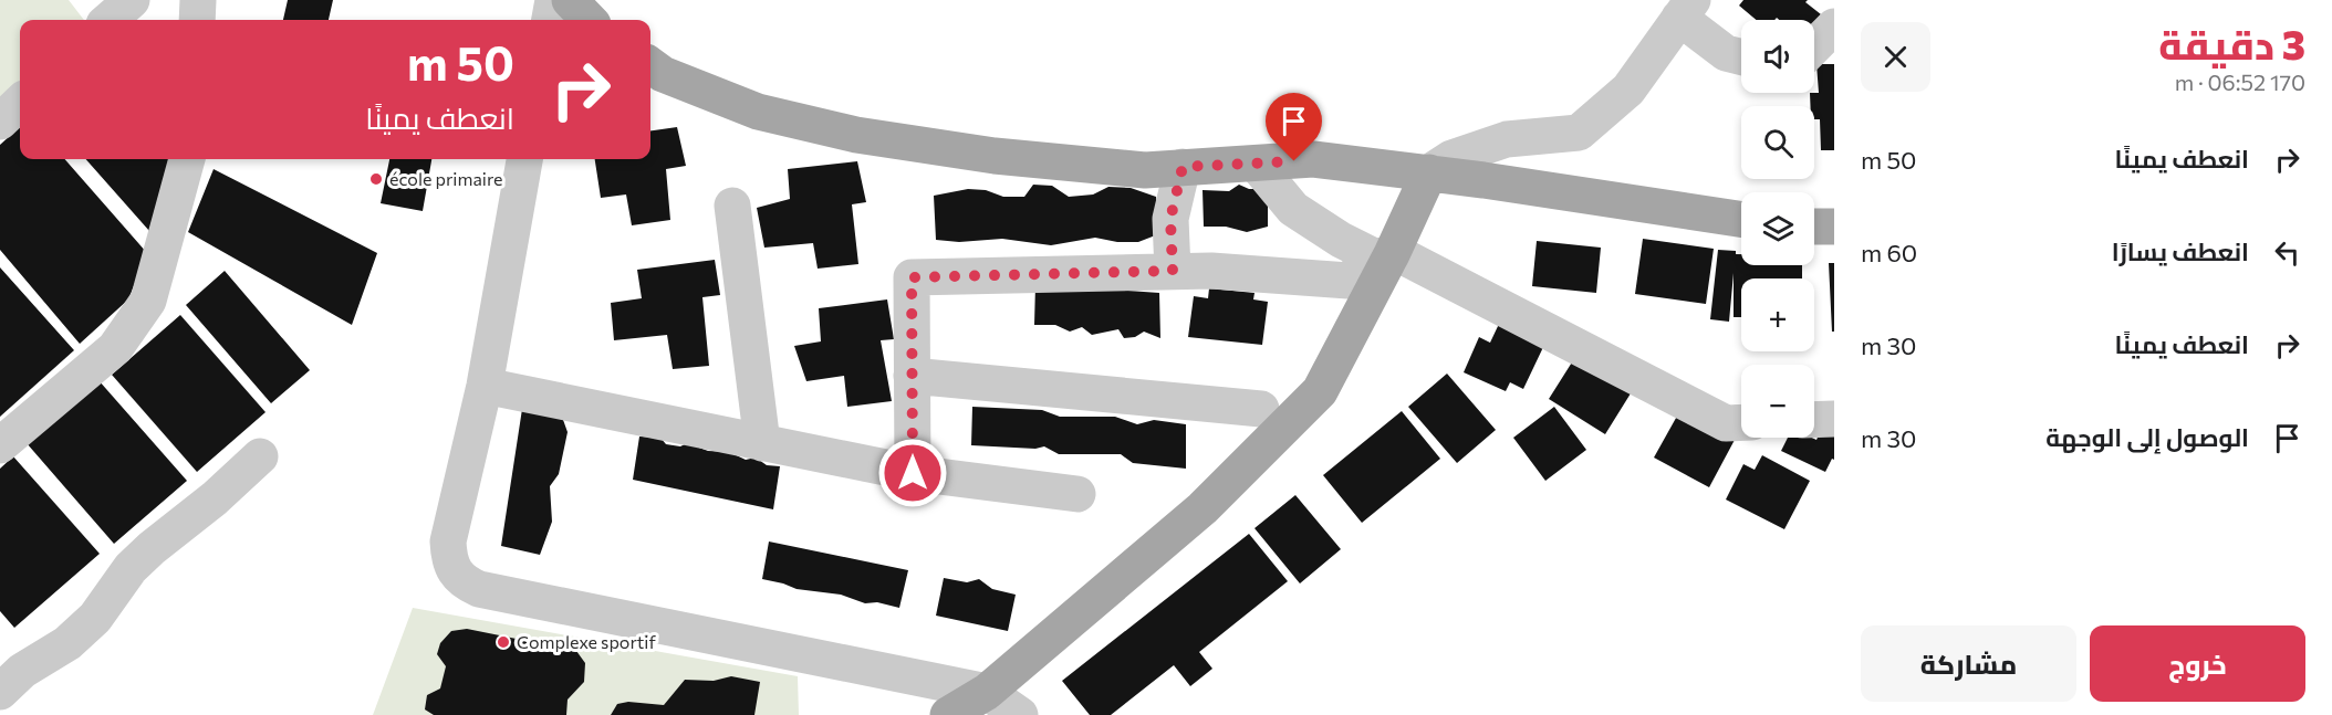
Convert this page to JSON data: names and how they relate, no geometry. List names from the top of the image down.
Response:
{
  "places": ["école primaire", "Complexe sportif"],
  "page": {
    "heading": ["3 دقيقة", "170 m · 06:52"],
    "map_buttons": ["+", "−"],
    "turn": ["50 m", "انعطف يمينًا"],
    "list": [
      {
        "name": "انعطف يمينًا",
        "value": "50 m"
      },
      {
        "name": "انعطف يسارًا",
        "value": "60 m"
      },
      {
        "name": "انعطف يمينًا",
        "value": "30 m"
      },
      {
        "name": "الوصول إلى الوجهة",
        "value": "30 m"
      }
    ],
    "buttons": ["خروج", "مشاركة"]
  }
}
